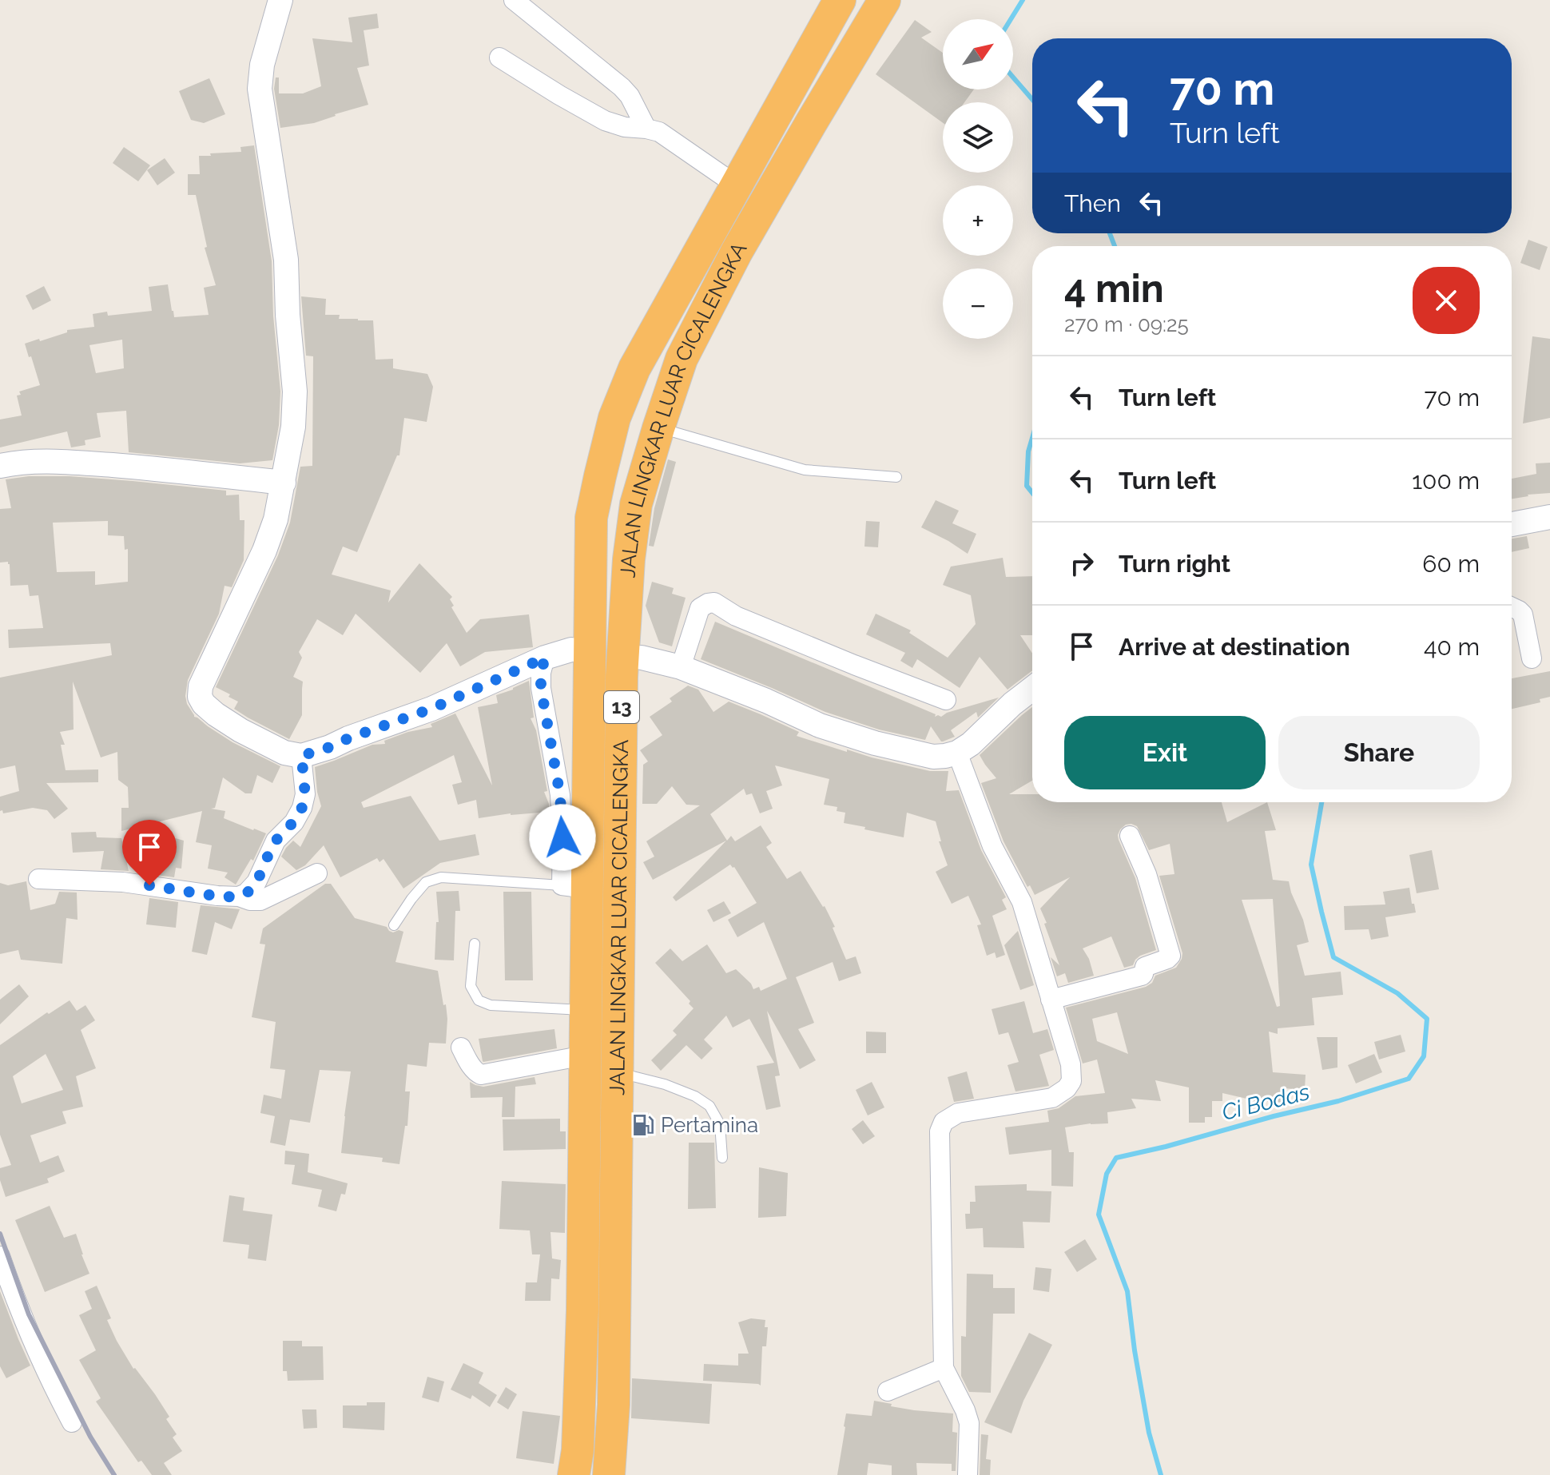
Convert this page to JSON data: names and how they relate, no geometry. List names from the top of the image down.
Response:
{
  "streets": {
    "highway": ["JALAN LINGKAR LUAR CICALENGKA", "13"]
  },
  "water": ["Ci Bodas"],
  "places": {
    "fuel station": ["Pertamina"]
  },
  "north": "top right",
  "page": {
    "map_buttons": ["+", "−"],
    "turn": ["70 m", "Turn left"],
    "then": "Then",
    "heading": ["4 min", "270 m · 09:25"],
    "list": [
      {
        "name": "Turn left",
        "value": "70 m"
      },
      {
        "name": "Turn left",
        "value": "100 m"
      },
      {
        "name": "Turn right",
        "value": "60 m"
      },
      {
        "name": "Arrive at destination",
        "value": "40 m"
      }
    ],
    "buttons": ["Exit", "Share"]
  }
}
